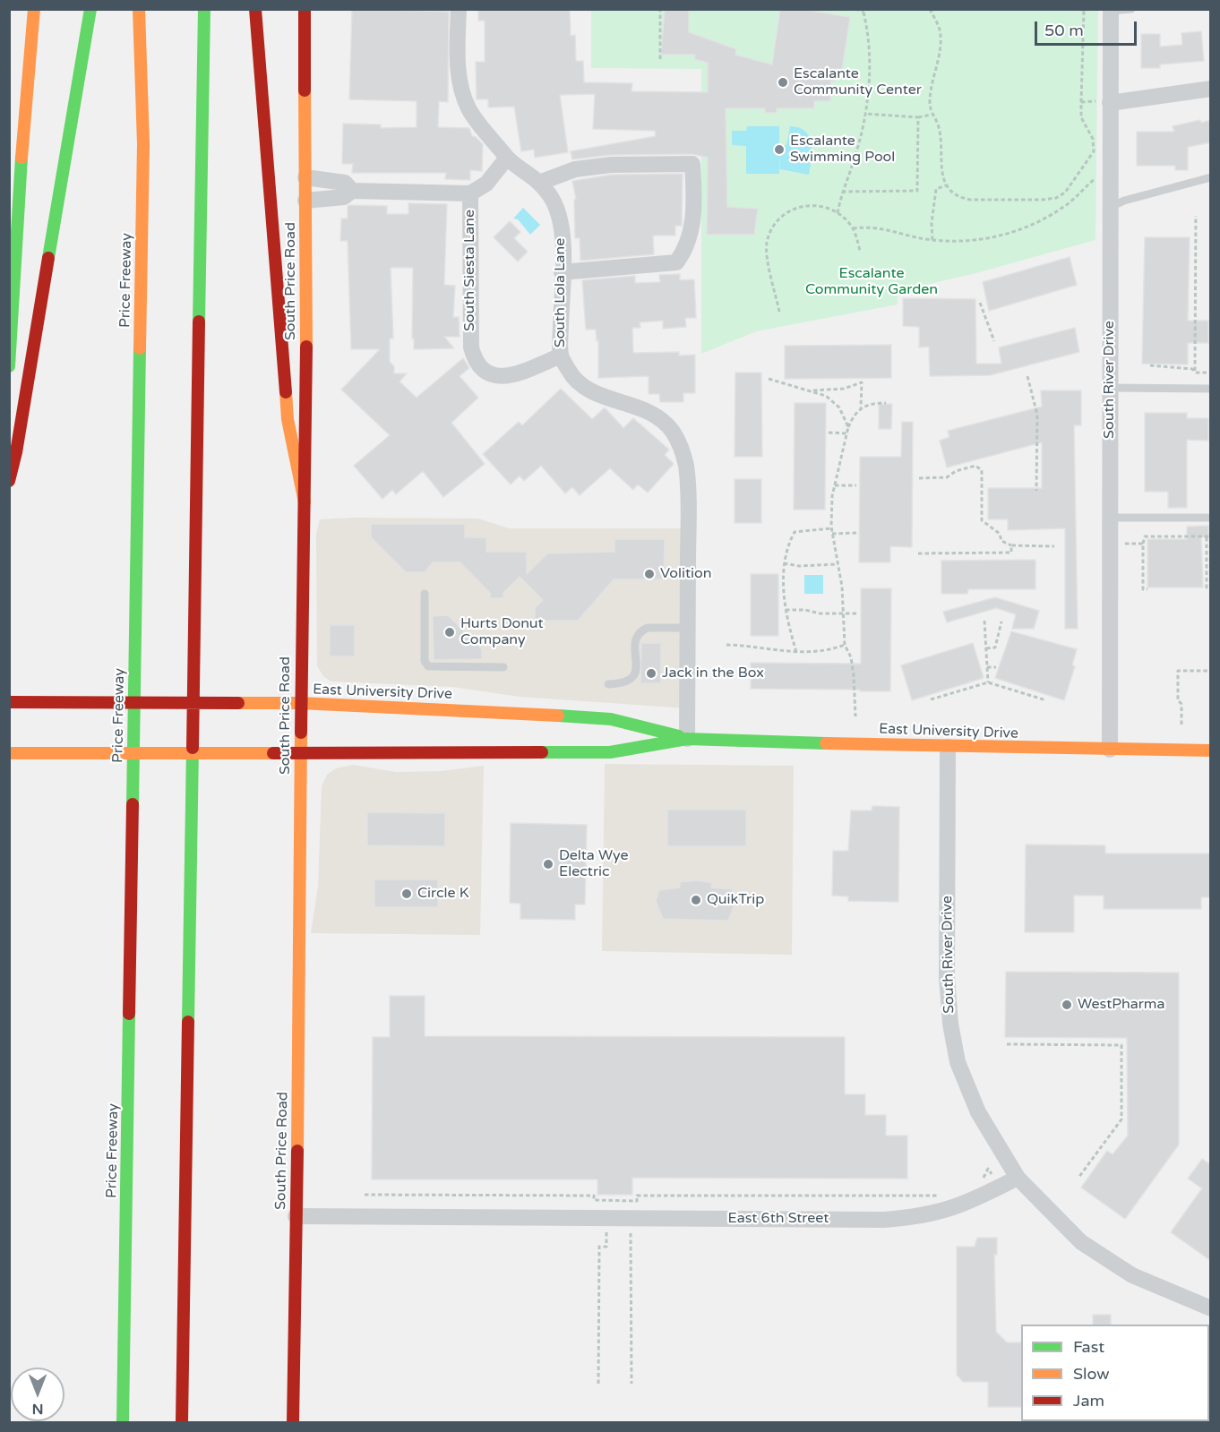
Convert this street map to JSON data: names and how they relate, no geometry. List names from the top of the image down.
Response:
{
  "streets": {
    "main road": ["Price Freeway", "South Price Road", "East University Drive"],
    "street": [
      "South Siesta Lane",
      "South Lola Lane",
      "South River Drive",
      "East 6th Street"
    ]
  },
  "crossings": [
    ["South Siesta Lane", "South Lola Lane"],
    ["South Price Road", "East University Drive"],
    ["South Price Road", "East 6th Street"],
    ["South Lola Lane", "East University Drive"],
    ["South River Drive", "East University Drive"],
    ["South River Drive", "East 6th Street"]
  ],
  "parks": ["Escalante Community Garden"],
  "places": [
    "Escalante Community Center",
    "Escalante Swimming Pool",
    "Volition",
    "Hurts Donut Company",
    "Jack in the Box",
    "Delta Wye Electric",
    "Circle K",
    "QuikTrip",
    "WestPharma"
  ],
  "legend": ["Fast", "Slow", "Jam"],
  "scale_bar": "50 m",
  "north": "bottom"
}
